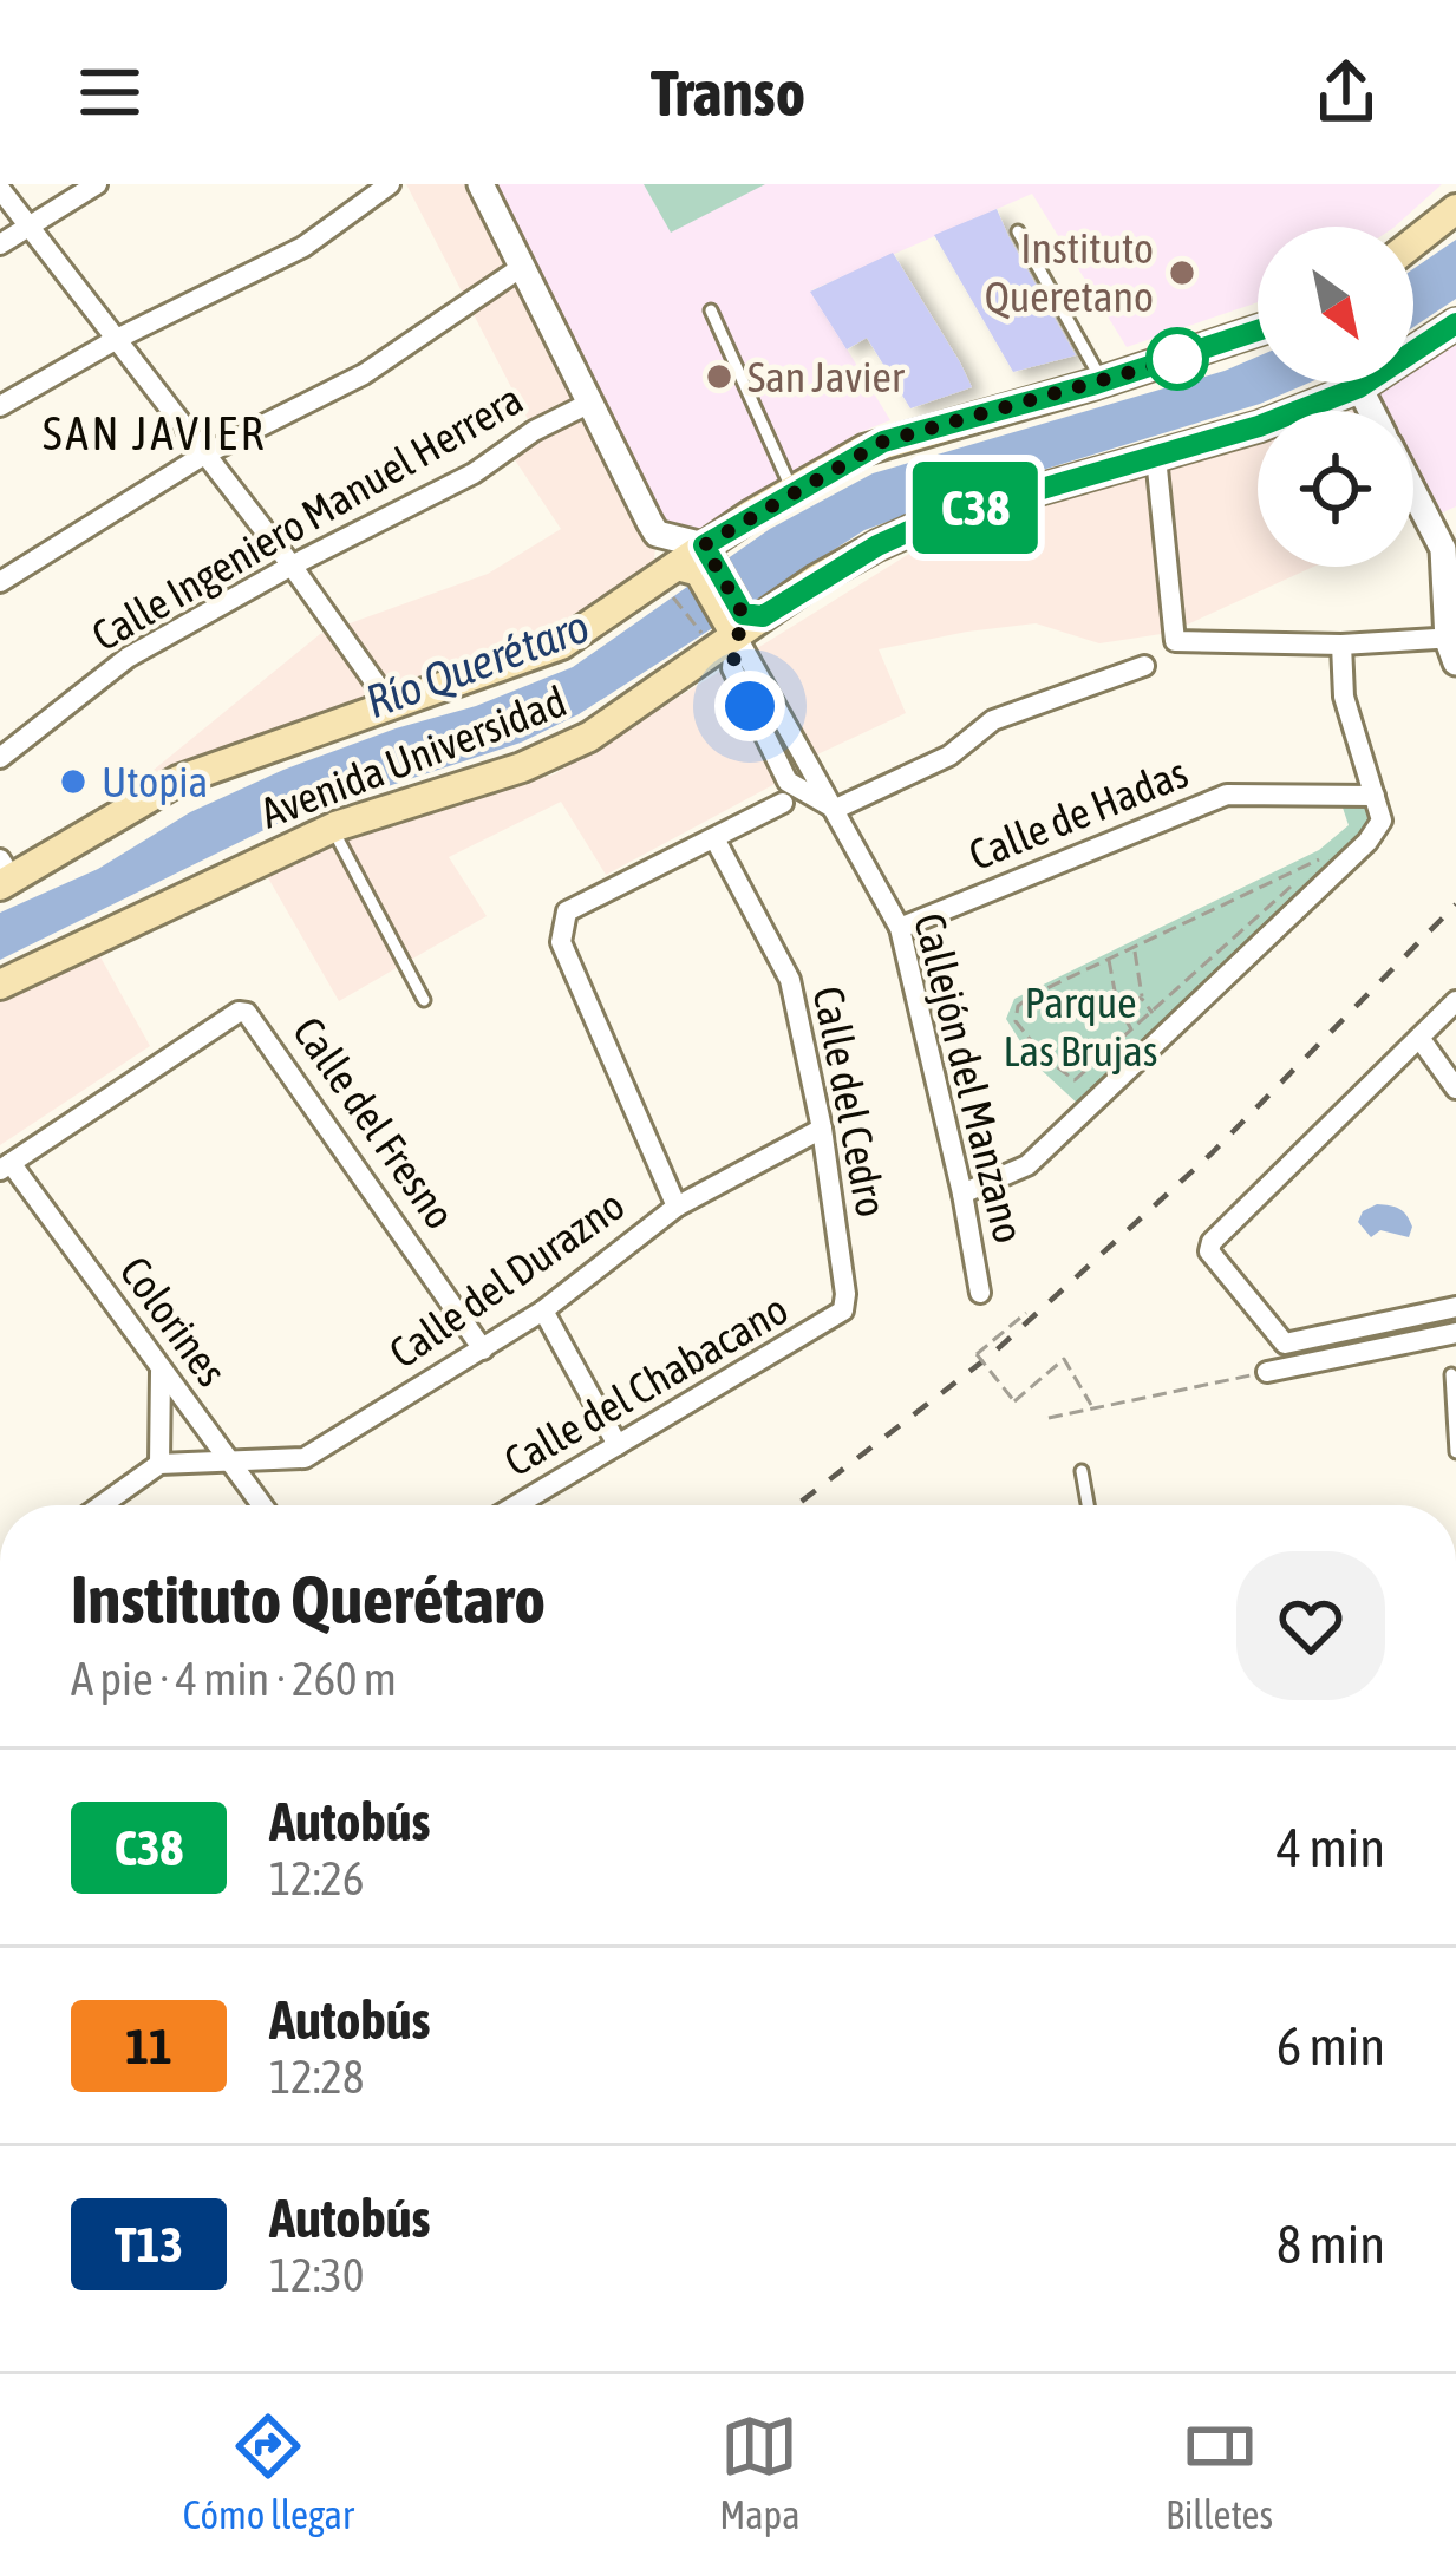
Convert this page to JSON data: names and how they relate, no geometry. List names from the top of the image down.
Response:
{
  "streets": {
    "main road": ["Avenida Universidad"],
    "street": [
      "Calle Ingeniero Manuel Herrera",
      "Calle de Hadas",
      "Callejón del Manzano",
      "Calle del Cedro",
      "Calle del Fresno",
      "Calle del Durazno",
      "Colorines",
      "Calle del Chabacano"
    ]
  },
  "crossings": [
    ["Avenida Universidad", "Callejón del Manzano"],
    ["Calle de Hadas", "Callejón del Manzano"],
    ["Calle del Cedro", "Calle del Durazno"],
    ["Calle del Cedro", "Calle del Chabacano"],
    ["Calle del Fresno", "Calle del Durazno"],
    ["Calle del Fresno", "Colorines"],
    ["Calle del Durazno", "Colorines"]
  ],
  "districts": ["SAN JAVIER"],
  "water": ["Río Querétaro"],
  "parks": ["Parque Las Brujas"],
  "places": ["Instituto Queretano", "San Javier", "Utopia"],
  "lines": ["bus line C38"],
  "north": "bottom right",
  "page": {
    "header": "Transo",
    "on_map": "C38",
    "heading": ["Instituto Querétaro", "A pie · 4 min · 260 m"],
    "list": [
      {
        "mark": "C38",
        "name": "Autobús",
        "note": "12:26",
        "value": "4 min"
      },
      {
        "mark": "11",
        "name": "Autobús",
        "note": "12:28",
        "value": "6 min"
      },
      {
        "mark": "T13",
        "name": "Autobús",
        "note": "12:30",
        "value": "8 min"
      }
    ],
    "tabs": ["Cómo llegar", "Mapa", "Billetes"]
  }
}
